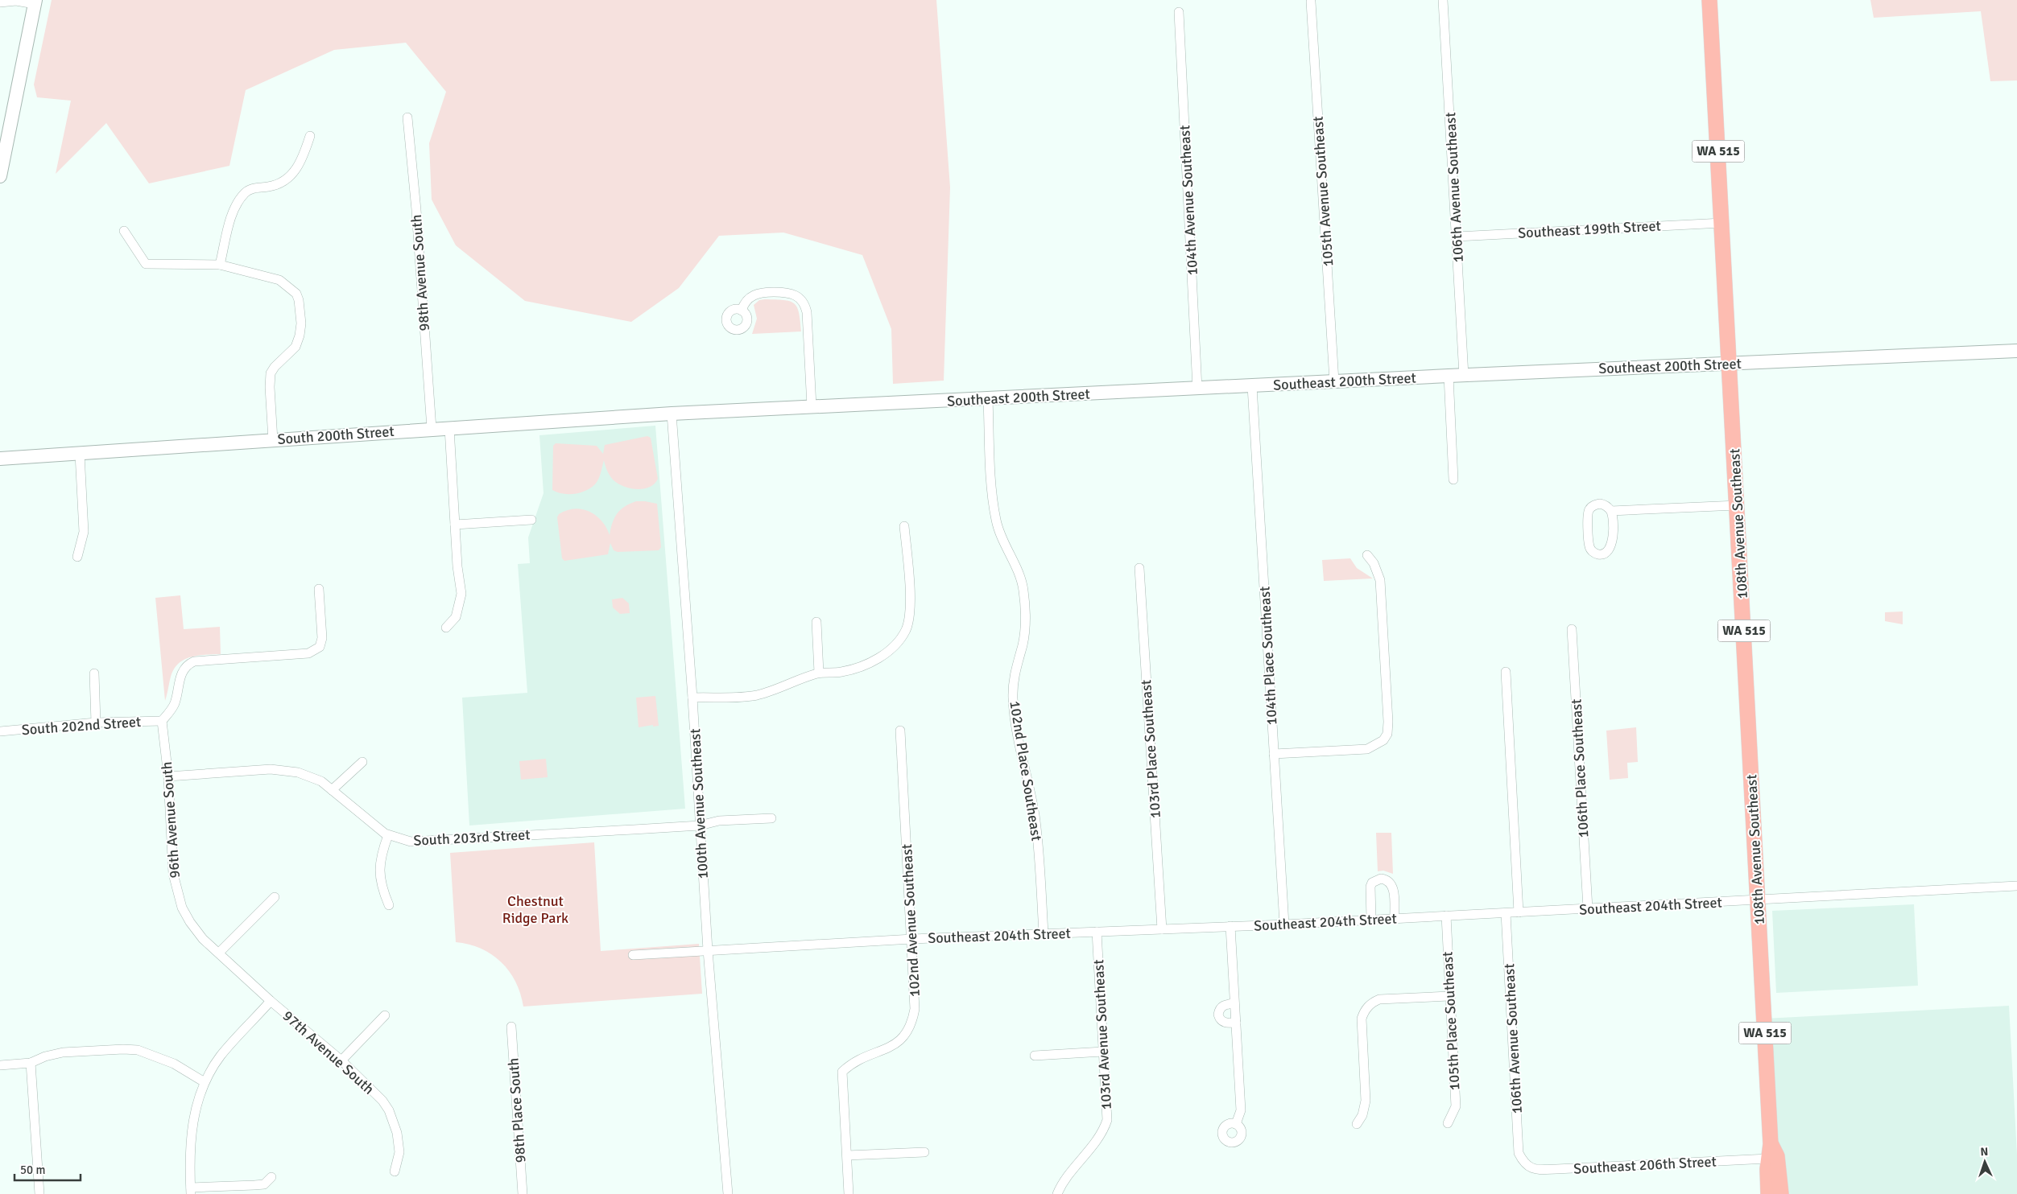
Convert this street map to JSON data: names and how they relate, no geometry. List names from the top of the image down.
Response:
{
  "streets": {
    "main road": ["WA 515", "108th Avenue Southeast"],
    "street": [
      "106th Avenue Southeast",
      "105th Avenue Southeast",
      "104th Avenue Southeast",
      "Southeast 199th Street",
      "98th Avenue South",
      "Southeast 200th Street",
      "South 200th Street",
      "104th Place Southeast",
      "South 202nd Street",
      "103rd Place Southeast",
      "106th Place Southeast",
      "102nd Place Southeast",
      "100th Avenue Southeast",
      "96th Avenue South",
      "South 203rd Street",
      "Southeast 204th Street",
      "102nd Avenue Southeast",
      "105th Place Southeast",
      "103rd Avenue Southeast",
      "97th Avenue South",
      "98th Place South",
      "Southeast 206th Street"
    ]
  },
  "crossings": [
    ["106th Avenue Southeast", "Southeast 199th Street"],
    ["106th Avenue Southeast", "Southeast 200th Street"],
    ["106th Avenue Southeast", "Southeast 204th Street"],
    ["106th Avenue Southeast", "Southeast 206th Street"],
    ["105th Avenue Southeast", "Southeast 200th Street"],
    ["104th Avenue Southeast", "Southeast 200th Street"],
    ["Southeast 199th Street", "108th Avenue Southeast"],
    ["98th Avenue South", "South 200th Street"],
    ["Southeast 200th Street", "South 200th Street"],
    ["Southeast 200th Street", "108th Avenue Southeast"],
    ["Southeast 200th Street", "104th Place Southeast"],
    ["Southeast 200th Street", "102nd Place Southeast"],
    ["Southeast 200th Street", "100th Avenue Southeast"],
    ["South 200th Street", "100th Avenue Southeast"],
    ["108th Avenue Southeast", "Southeast 204th Street"],
    ["108th Avenue Southeast", "Southeast 206th Street"],
    ["104th Place Southeast", "Southeast 204th Street"],
    ["South 202nd Street", "96th Avenue South"],
    ["103rd Place Southeast", "Southeast 204th Street"],
    ["106th Place Southeast", "Southeast 204th Street"],
    ["102nd Place Southeast", "Southeast 204th Street"],
    ["100th Avenue Southeast", "South 203rd Street"],
    ["100th Avenue Southeast", "Southeast 204th Street"],
    ["96th Avenue South", "South 203rd Street"],
    ["96th Avenue South", "97th Avenue South"],
    ["Southeast 204th Street", "102nd Avenue Southeast"],
    ["Southeast 204th Street", "105th Place Southeast"],
    ["Southeast 204th Street", "103rd Avenue Southeast"]
  ],
  "parks": ["Chestnut Ridge Park"],
  "scale_bar": "50 m",
  "north": "top"
}
